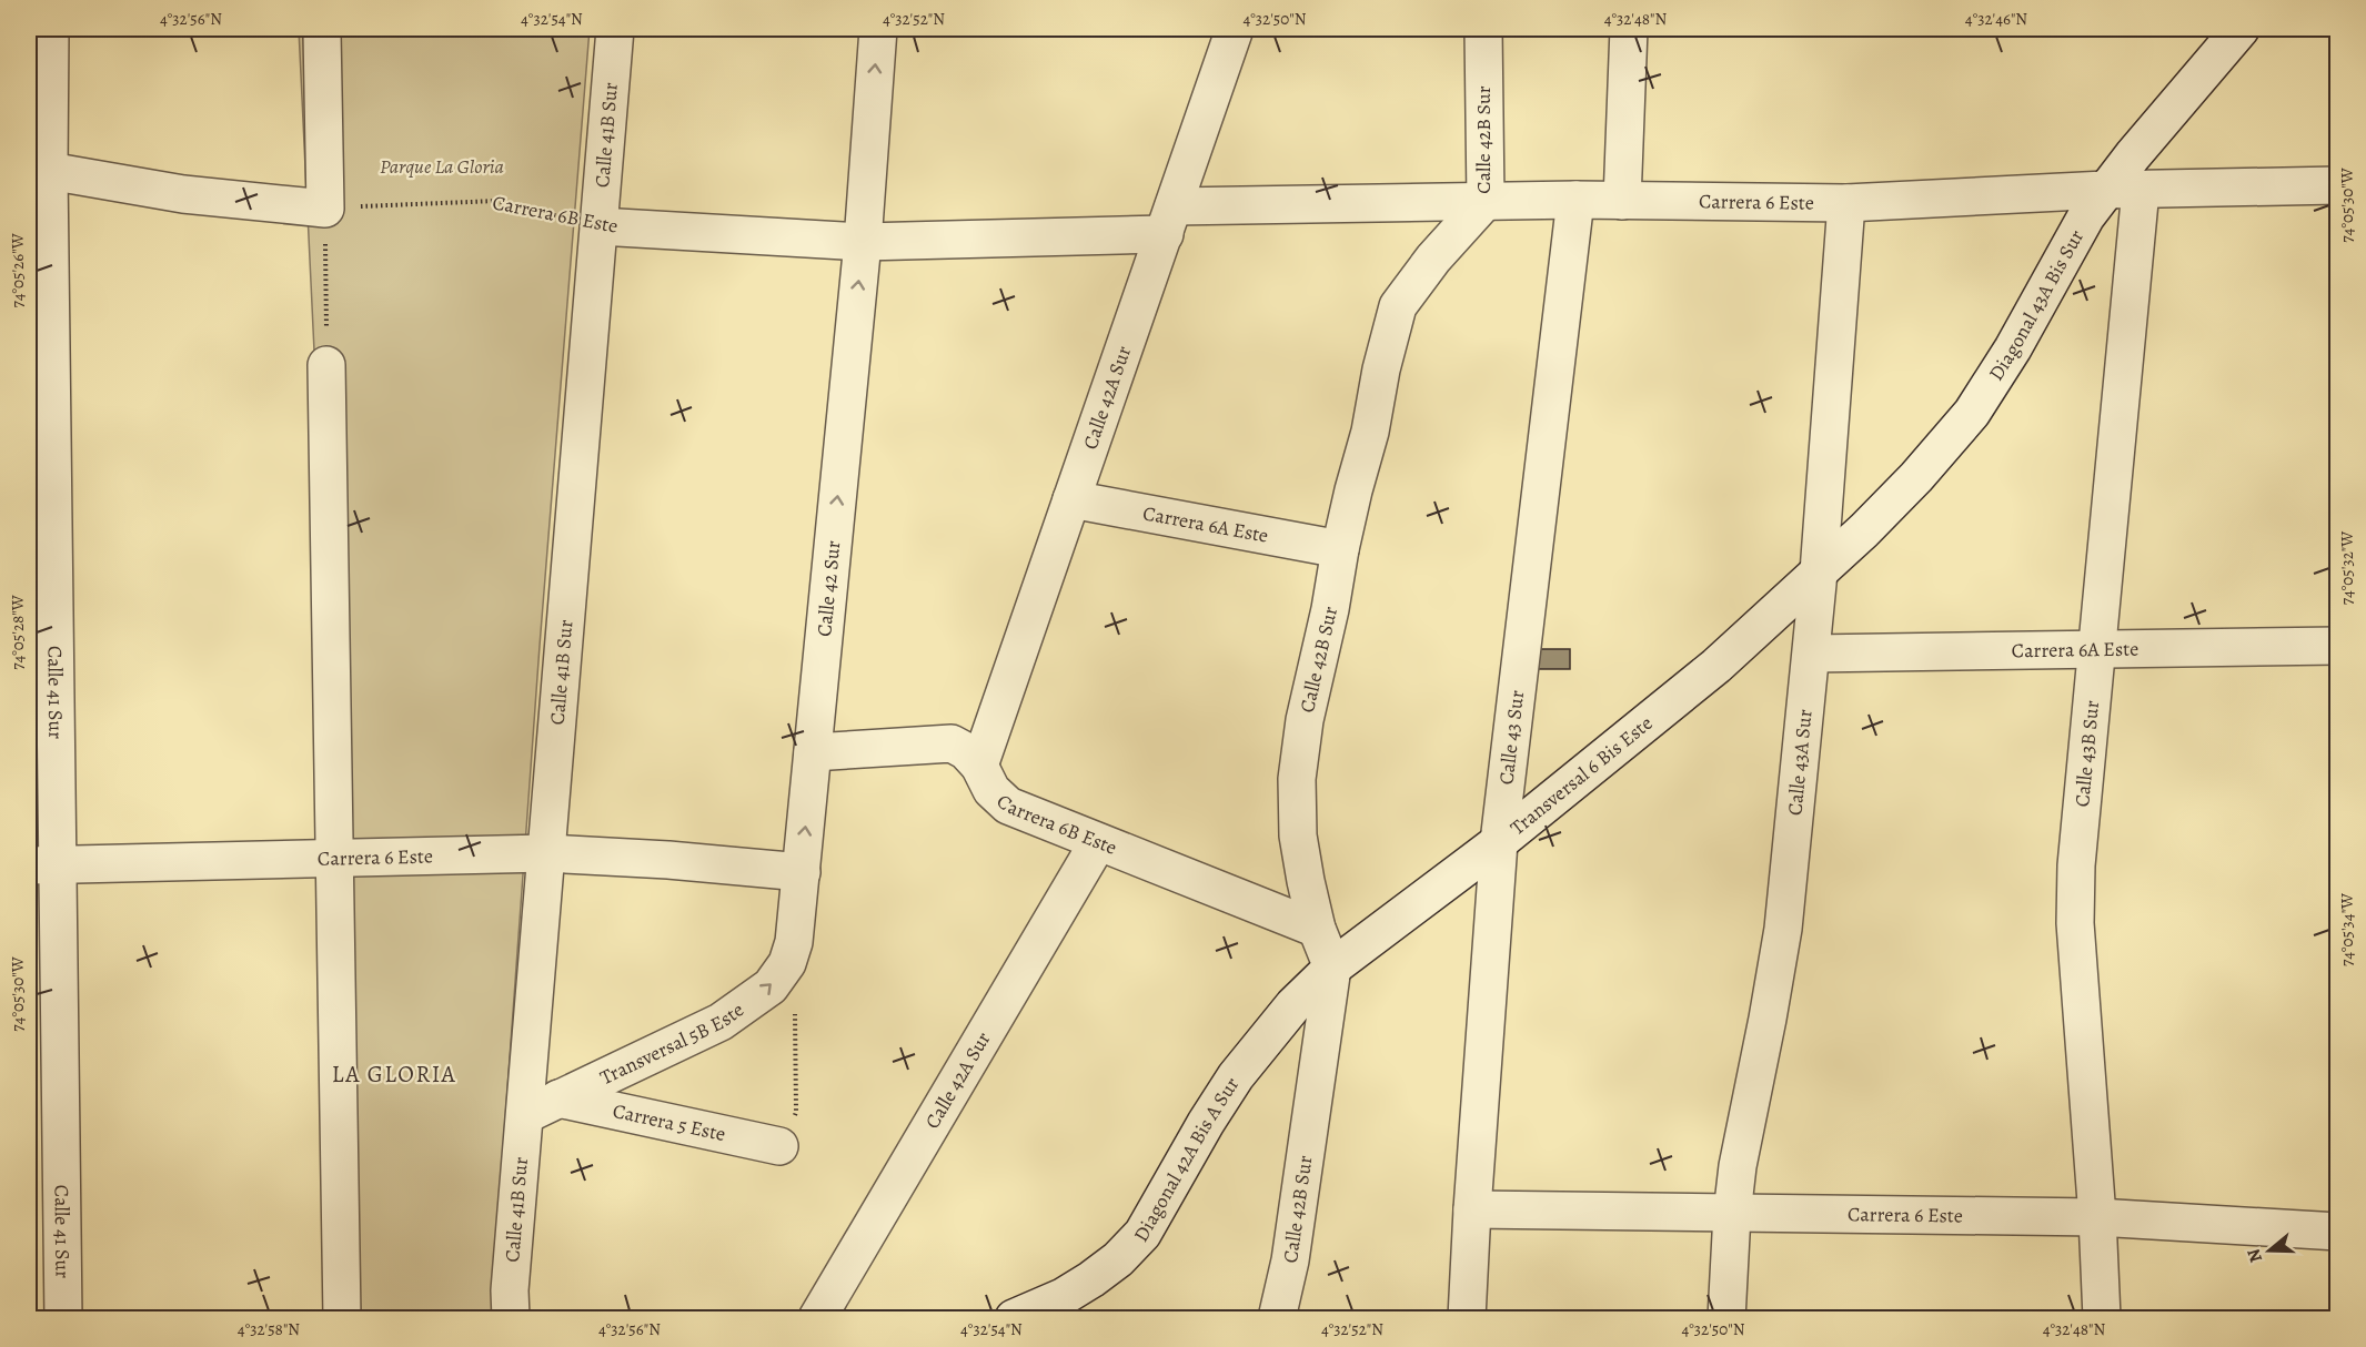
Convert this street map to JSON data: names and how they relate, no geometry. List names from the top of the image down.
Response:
{
  "streets": {
    "street": [
      "Calle 41B Sur",
      "Calle 42B Sur",
      "Carrera 6 Este",
      "Carrera 6B Este",
      "Diagonal 43A Bis Sur",
      "Calle 42A Sur",
      "Carrera 6A Este",
      "Calle 42 Sur",
      "Calle 41 Sur",
      "Calle 43 Sur",
      "Calle 43B Sur",
      "Calle 43A Sur",
      "Transversal 6 Bis Este",
      "Transversal 5B Este",
      "Carrera 5 Este",
      "Diagonal 42A Bis A Sur"
    ]
  },
  "crossings": [
    ["Calle 41B Sur", "Carrera 6 Este"],
    ["Calle 41B Sur", "Carrera 6B Este"],
    ["Calle 41B Sur", "Transversal 5B Este"],
    ["Calle 42B Sur", "Carrera 6 Este"],
    ["Calle 42B Sur", "Carrera 6B Este"],
    ["Calle 42B Sur", "Carrera 6A Este"],
    ["Calle 42B Sur", "Transversal 6 Bis Este"],
    ["Calle 42B Sur", "Diagonal 42A Bis A Sur"],
    ["Carrera 6 Este", "Carrera 6B Este"],
    ["Carrera 6 Este", "Diagonal 43A Bis Sur"],
    ["Carrera 6 Este", "Calle 42A Sur"],
    ["Carrera 6 Este", "Calle 42 Sur"],
    ["Carrera 6 Este", "Calle 41 Sur"],
    ["Carrera 6 Este", "Calle 43 Sur"],
    ["Carrera 6 Este", "Calle 43B Sur"],
    ["Carrera 6 Este", "Calle 43A Sur"],
    ["Carrera 6B Este", "Calle 42A Sur"],
    ["Carrera 6B Este", "Calle 42 Sur"],
    ["Diagonal 43A Bis Sur", "Calle 43A Sur"],
    ["Diagonal 43A Bis Sur", "Transversal 6 Bis Este"],
    ["Calle 42A Sur", "Carrera 6A Este"],
    ["Carrera 6A Este", "Calle 43B Sur"],
    ["Carrera 6A Este", "Calle 43A Sur"],
    ["Calle 42 Sur", "Transversal 5B Este"],
    ["Calle 43 Sur", "Transversal 6 Bis Este"],
    ["Calle 43A Sur", "Transversal 6 Bis Este"],
    ["Transversal 6 Bis Este", "Diagonal 42A Bis A Sur"],
    ["Transversal 5B Este", "Carrera 5 Este"]
  ],
  "one_way": ["Calle 42 Sur", "Transversal 5B Este"],
  "districts": ["LA GLORIA"],
  "parks": ["Parque La Gloria"],
  "north": "left",
  "coordinates": [
    "4°32'56\"N",
    "4°32'54\"N",
    "4°32'52\"N",
    "4°32'50\"N",
    "4°32'48\"N",
    "4°32'46\"N",
    "74°05'30\"W",
    "74°05'26\"W",
    "74°05'32\"W",
    "74°05'28\"W",
    "74°05'34\"W",
    "4°32'58\"N"
  ]
}
